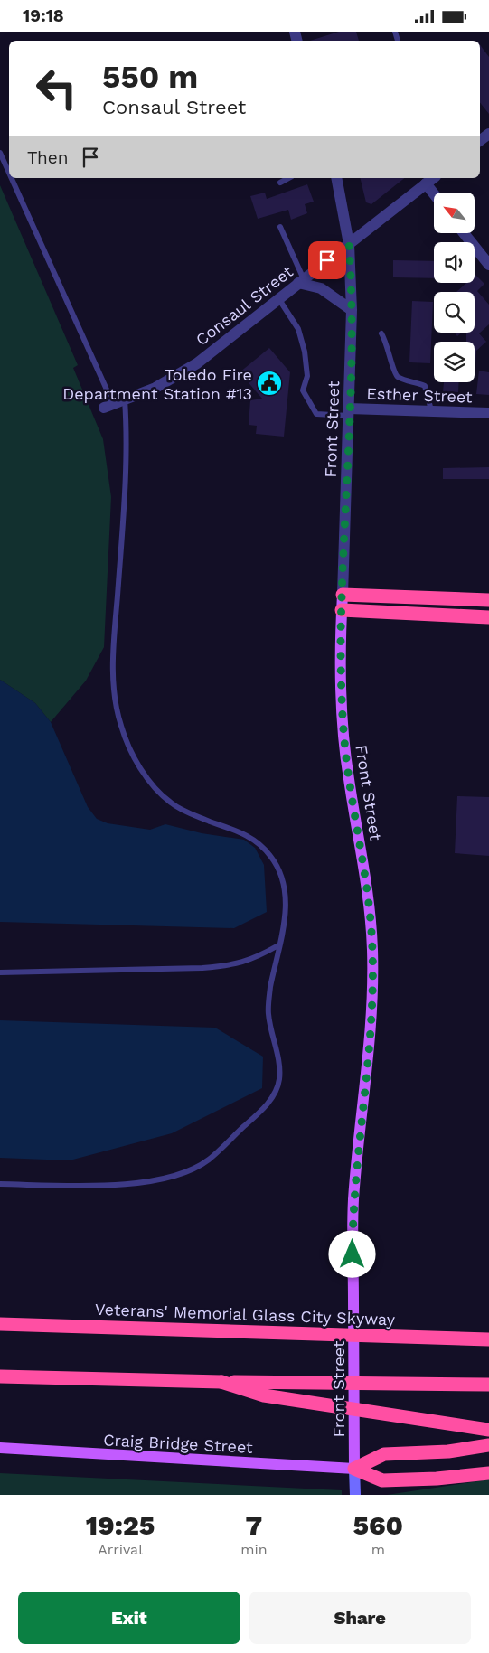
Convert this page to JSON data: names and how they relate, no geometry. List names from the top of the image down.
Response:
{
  "streets": {
    "highway": ["Veterans' Memorial Glass City Skyway"],
    "main road": ["Front Street", "Craig Bridge Street"],
    "street": ["Consaul Street", "Esther Street"]
  },
  "crossings": [
    ["Consaul Street", "Front Street"],
    ["Esther Street", "Front Street"],
    ["Front Street", "Craig Bridge Street"]
  ],
  "places": {
    "public building": ["Toledo Fire Department Station #13"]
  },
  "north": "top left",
  "page": {
    "status": "19:18",
    "turn": ["550 m", "Consaul Street"],
    "then": "Then",
    "eta": [
      "19:25",
      "Arrival",
      "7",
      "min",
      "560",
      "m"
    ],
    "buttons": ["Exit", "Share"]
  }
}
